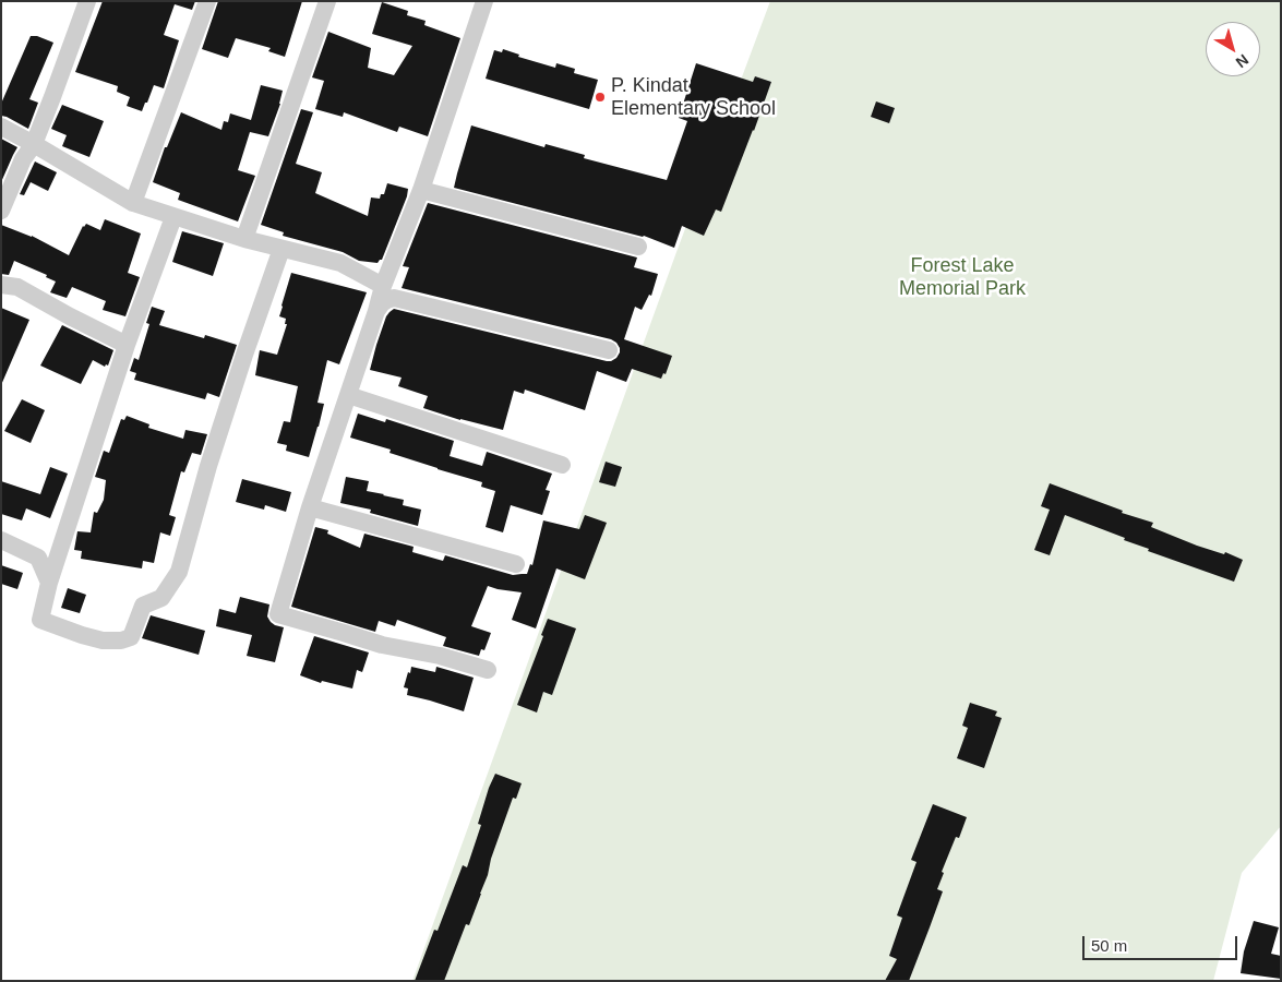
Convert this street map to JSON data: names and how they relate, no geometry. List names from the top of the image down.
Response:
{
  "parks": ["Forest Lake Memorial Park"],
  "places": ["P. Kindat Elementary School"],
  "scale_bar": "50 m",
  "north": "bottom right"
}
